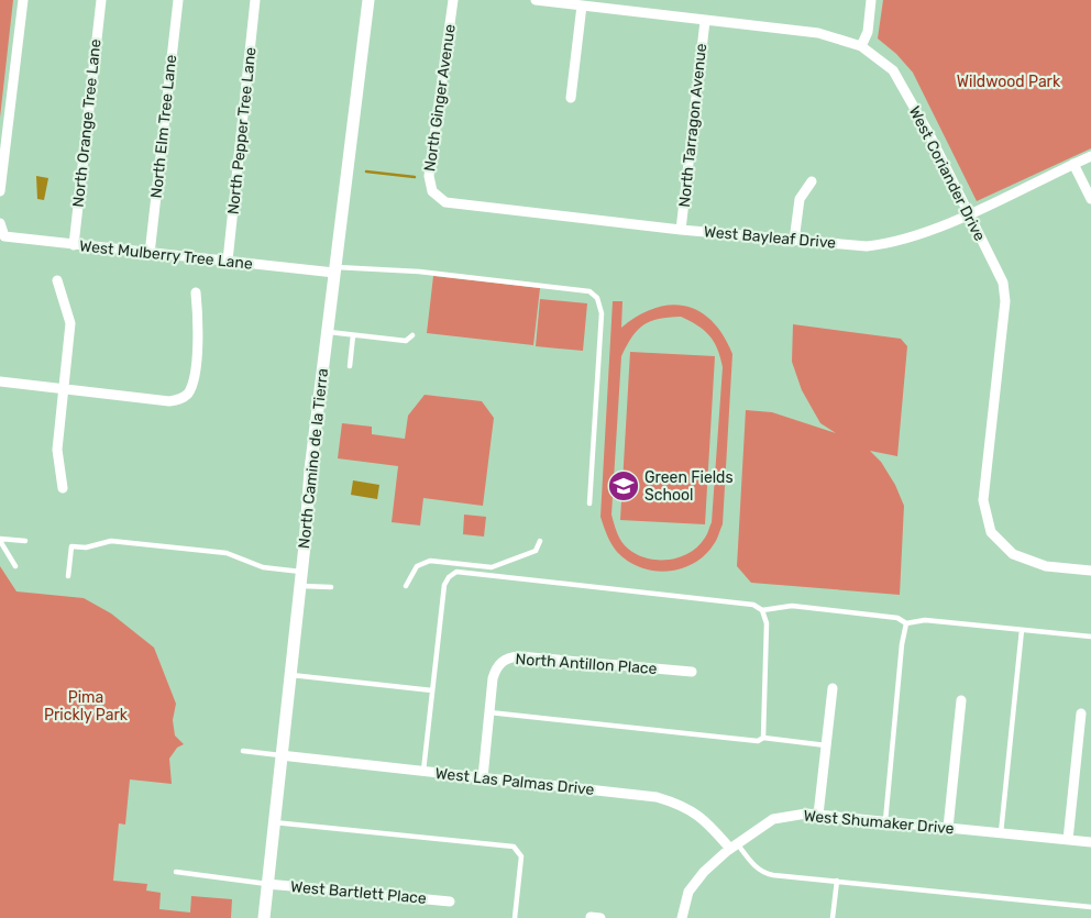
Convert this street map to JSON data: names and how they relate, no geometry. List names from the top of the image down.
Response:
{
  "streets": {
    "street": [
      "North Ginger Avenue",
      "North Orange Tree Lane",
      "North Tarragon Avenue",
      "North Elm Tree Lane",
      "North Pepper Tree Lane",
      "West Coriander Drive",
      "West Bayleaf Drive",
      "West Mulberry Tree Lane",
      "North Camino de la Tierra",
      "North Antillon Place",
      "West Las Palmas Drive",
      "West Shumaker Drive",
      "West Bartlett Place"
    ]
  },
  "crossings": [
    ["North Ginger Avenue", "West Bayleaf Drive"],
    ["North Orange Tree Lane", "West Mulberry Tree Lane"],
    ["North Tarragon Avenue", "West Coriander Drive"],
    ["North Tarragon Avenue", "West Bayleaf Drive"],
    ["North Elm Tree Lane", "West Mulberry Tree Lane"],
    ["North Pepper Tree Lane", "West Mulberry Tree Lane"],
    ["West Coriander Drive", "West Bayleaf Drive"],
    ["West Mulberry Tree Lane", "North Camino de la Tierra"],
    ["North Camino de la Tierra", "West Las Palmas Drive"],
    ["North Camino de la Tierra", "West Bartlett Place"],
    ["North Antillon Place", "West Las Palmas Drive"],
    ["West Las Palmas Drive", "West Shumaker Drive"]
  ],
  "parks": ["Wildwood Park", "Pima Prickly Park"],
  "places": {
    "school or university": ["Green Fields School"]
  }
}
